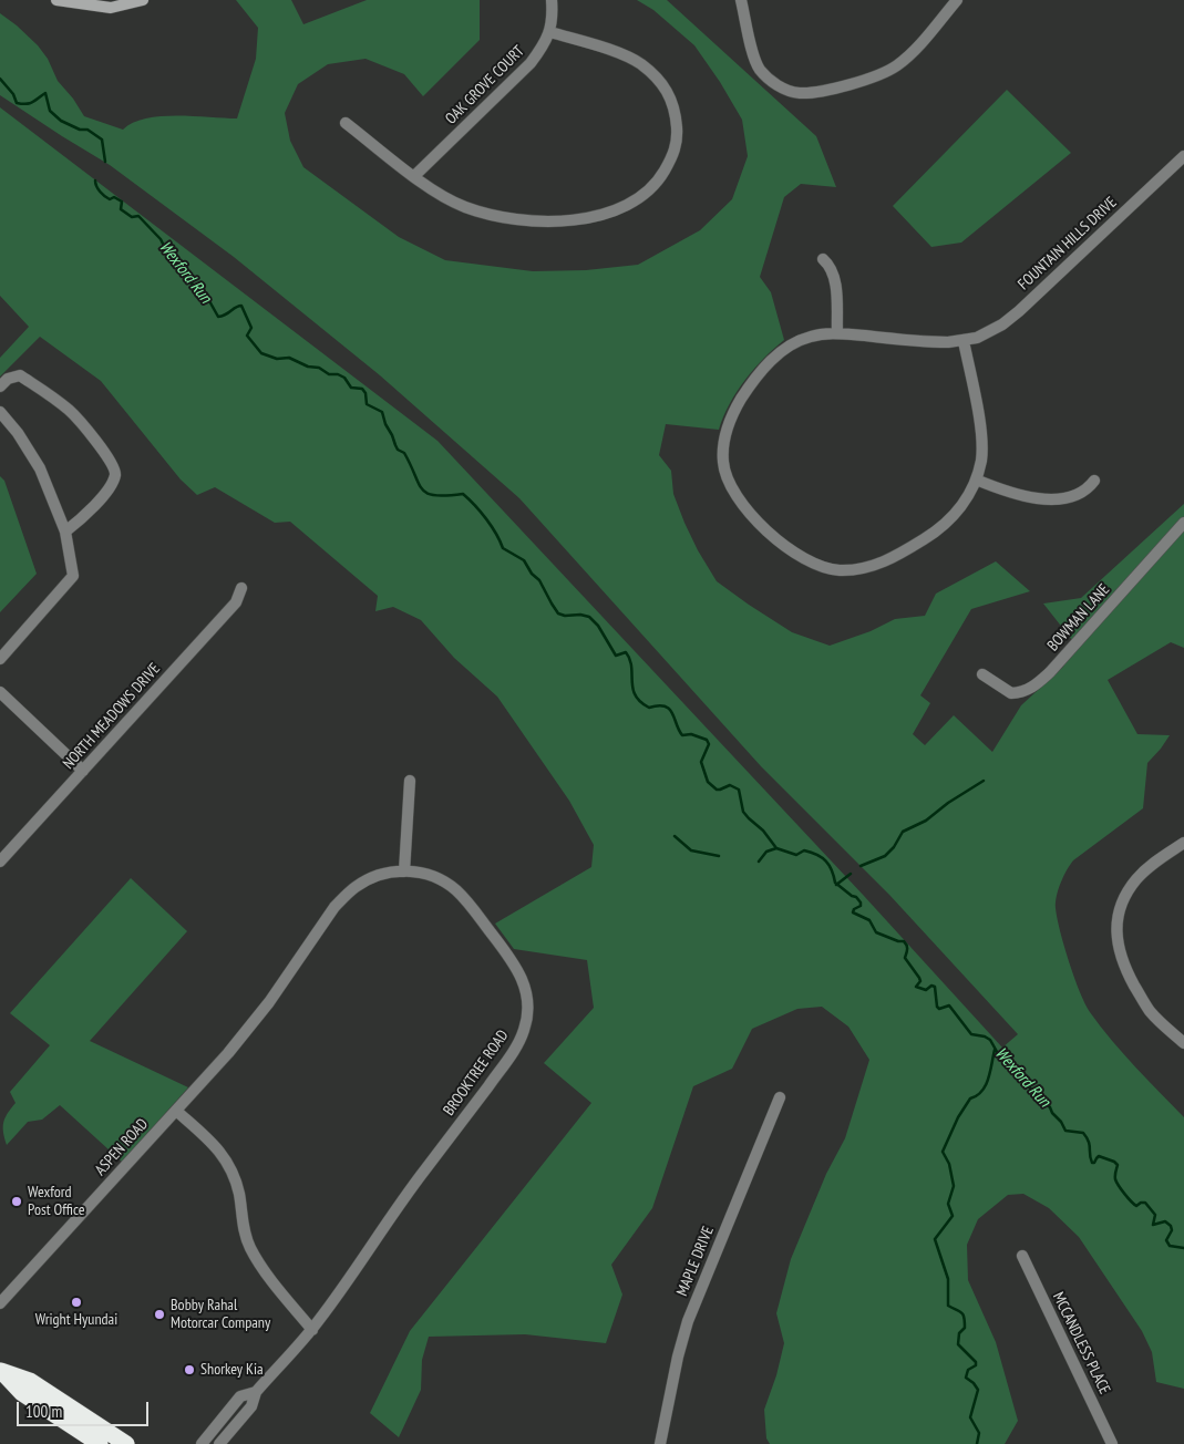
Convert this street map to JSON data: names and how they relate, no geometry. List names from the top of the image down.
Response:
{
  "streets": {
    "street": [
      "OAK GROVE COURT",
      "FOUNTAIN HILLS DRIVE",
      "BOWMAN LANE",
      "NORTH MEADOWS DRIVE",
      "BROOKTREE ROAD",
      "ASPEN ROAD",
      "MAPLE DRIVE",
      "MCCANDLESS PLACE"
    ]
  },
  "crossings": [
    ["BROOKTREE ROAD", "ASPEN ROAD"]
  ],
  "water": ["Wexford Run"],
  "places": [
    "Wexford Post Office",
    "Wright Hyundai",
    "Bobby Rahal Motorcar Company",
    "Shorkey Kia"
  ],
  "scale_bar": "100 m"
}
